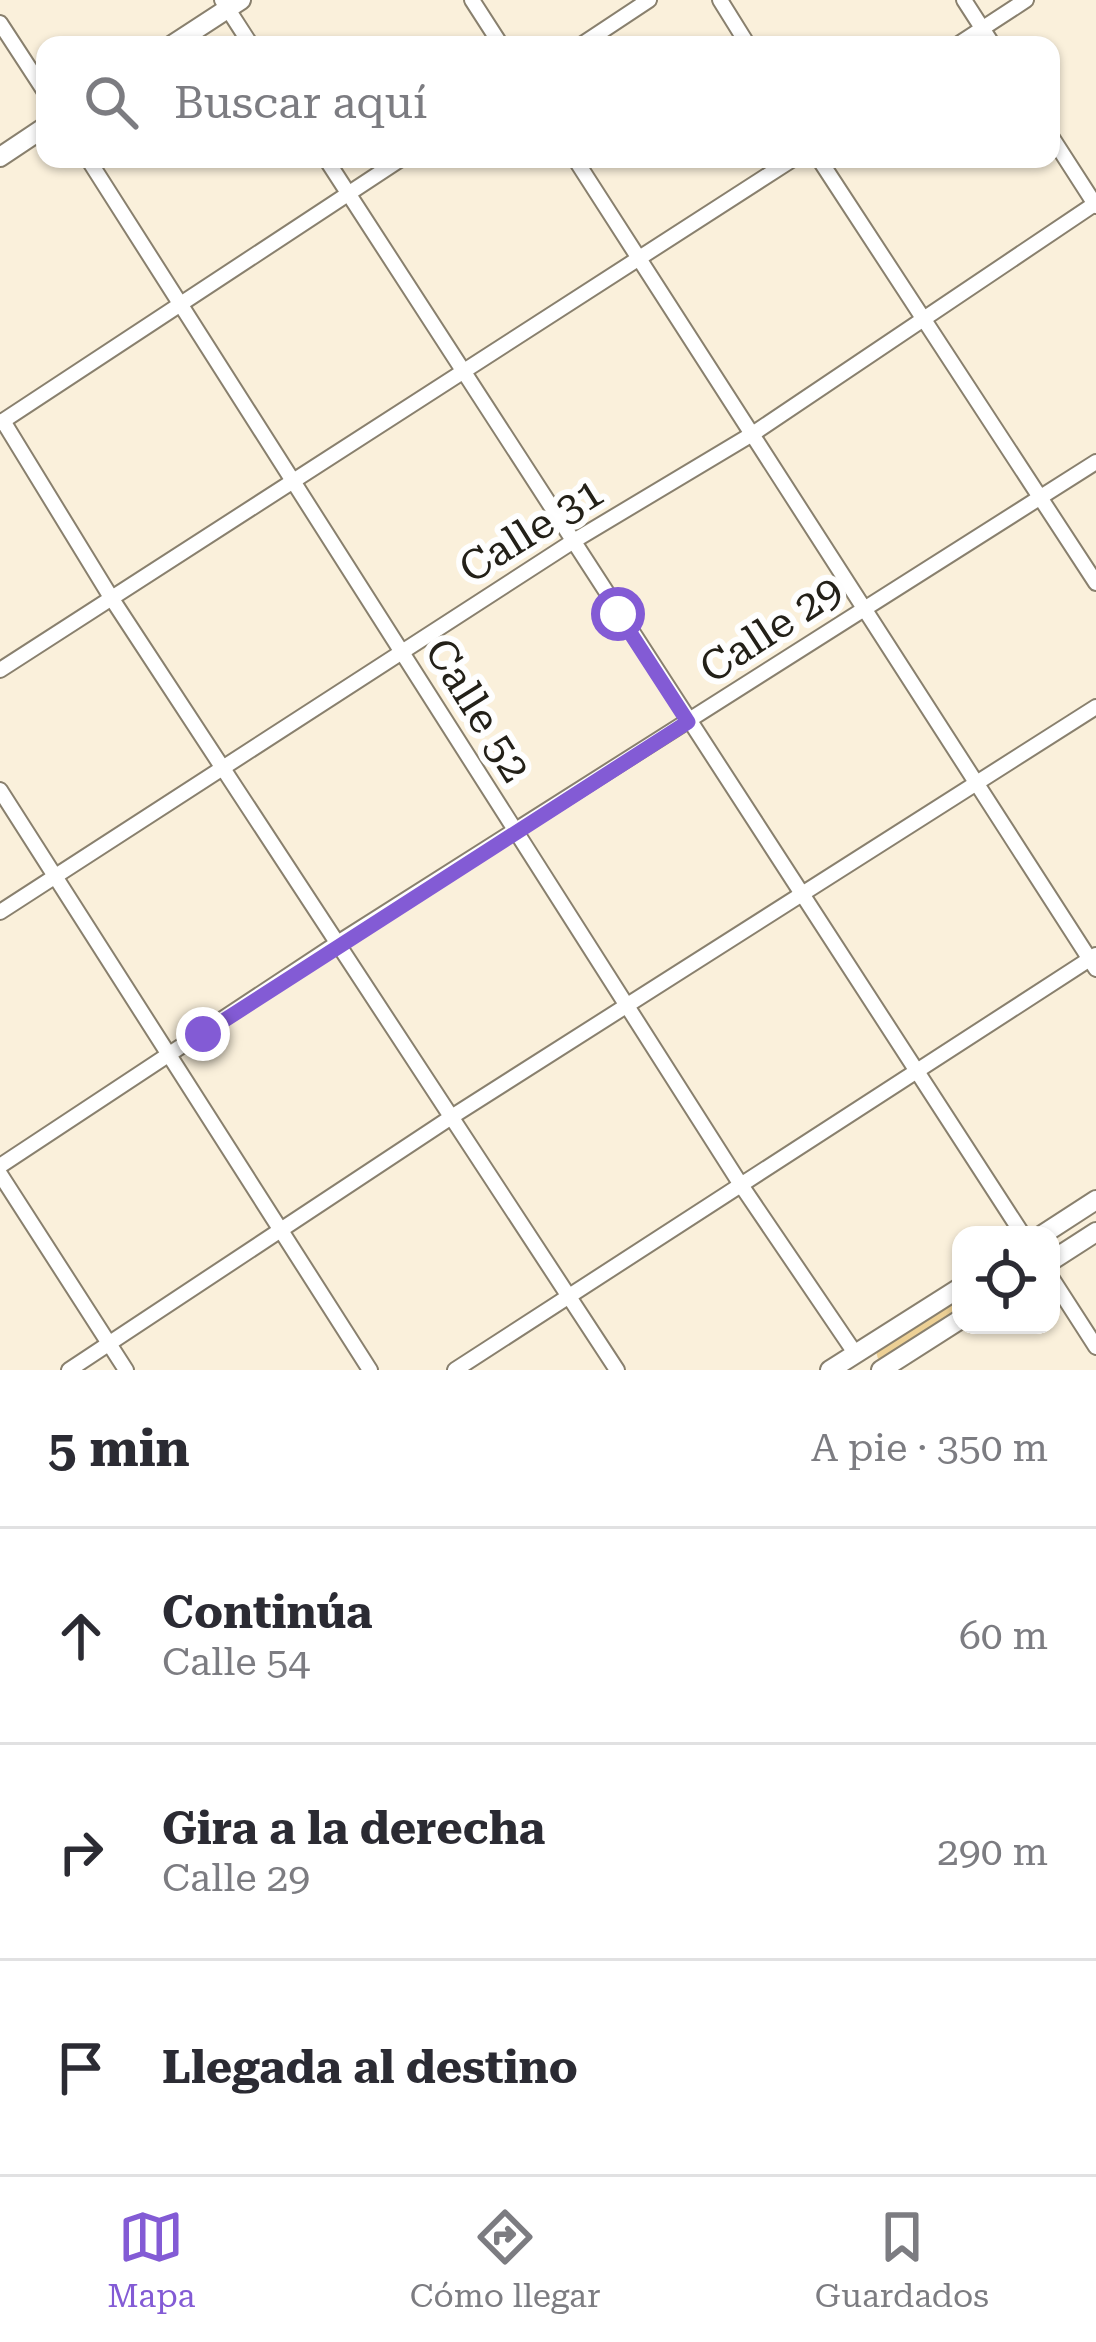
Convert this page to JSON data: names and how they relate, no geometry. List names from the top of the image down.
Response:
{
  "streets": {
    "street": ["Calle 31", "Calle 29", "Calle 52"]
  },
  "crossings": [
    ["Calle 31", "Calle 52"],
    ["Calle 29", "Calle 52"]
  ],
  "page": {
    "search": "Buscar aquí",
    "heading": ["5 min", "A pie · 350 m"],
    "list": [
      ["Continúa", "Calle 54", "60 m"],
      ["Gira a la derecha", "Calle 29", "290 m"],
      "Llegada al destino"
    ],
    "nav": ["Mapa", "Cómo llegar", "Guardados"]
  }
}
